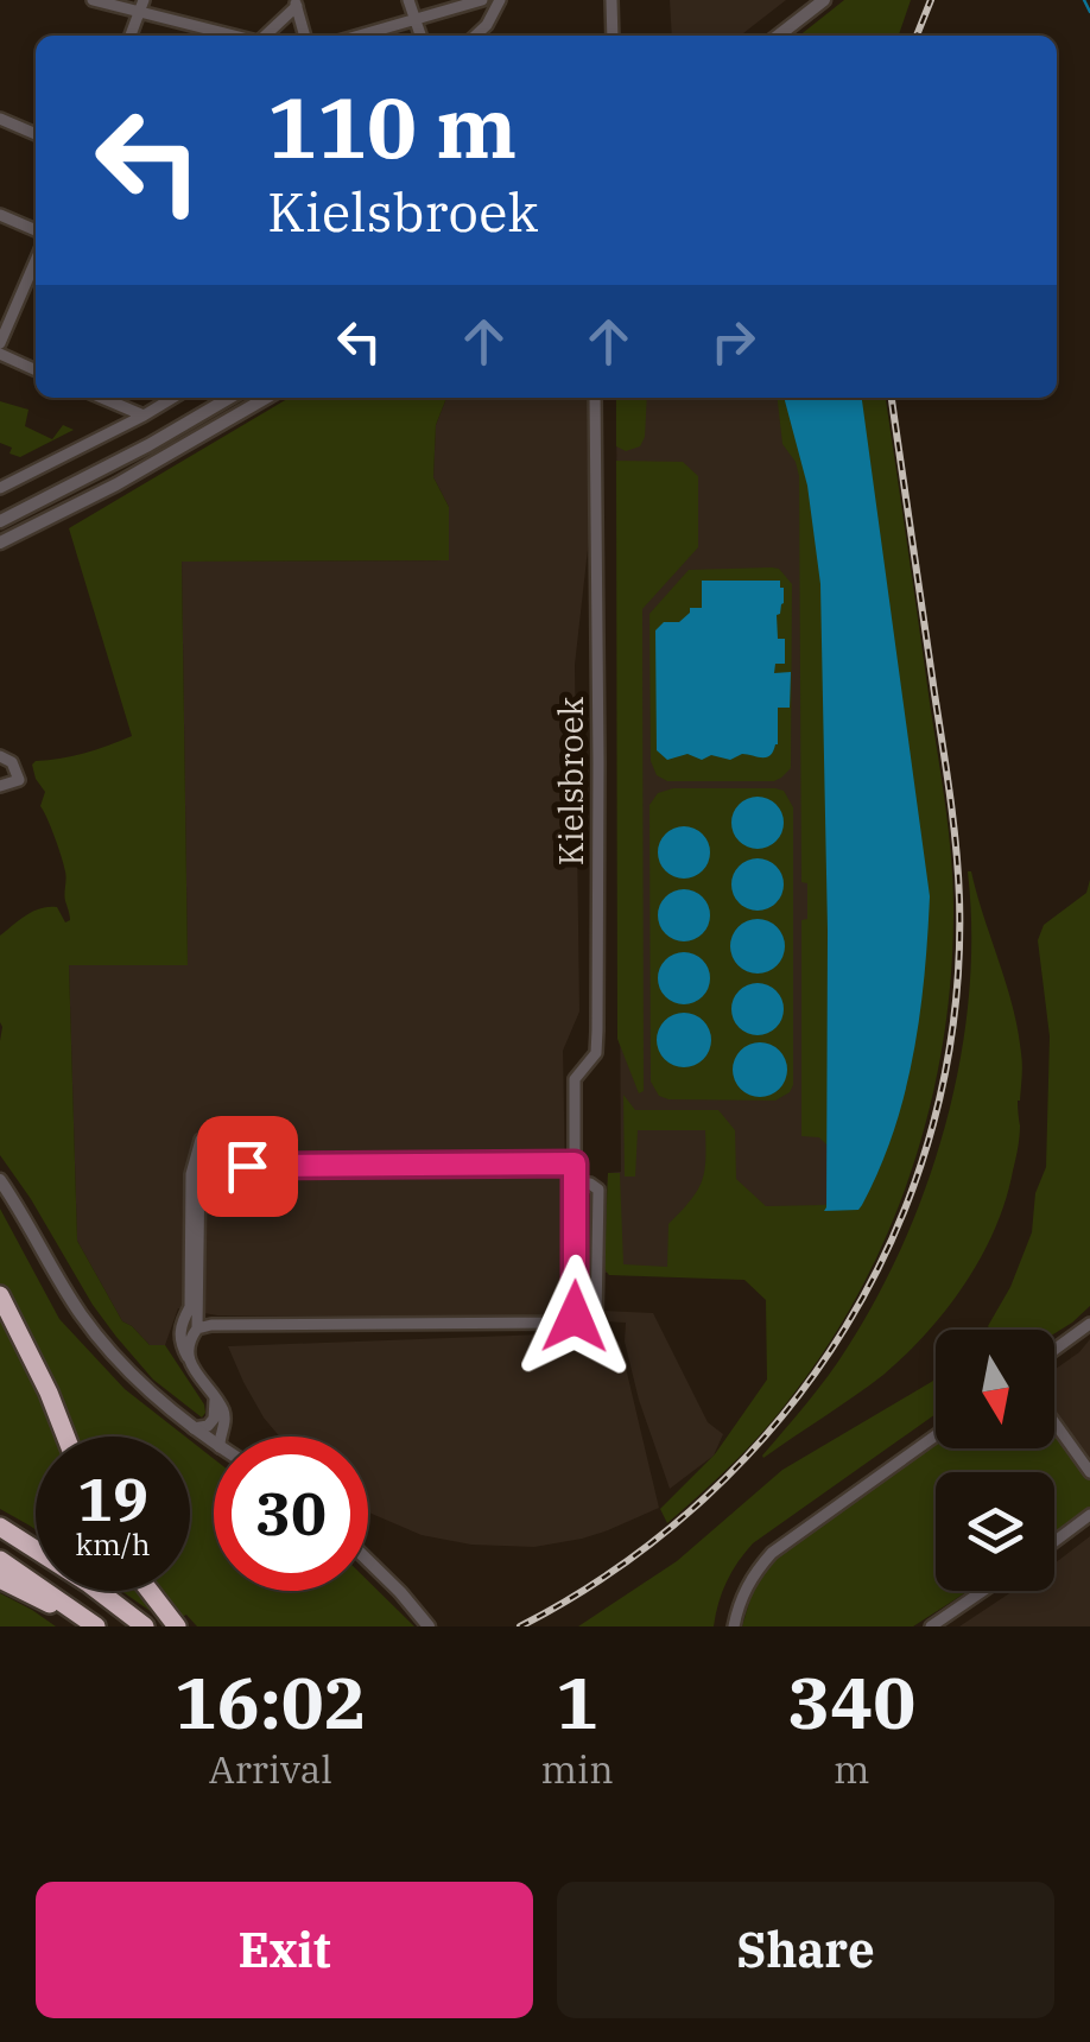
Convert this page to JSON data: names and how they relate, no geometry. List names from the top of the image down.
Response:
{
  "streets": {
    "street": ["Kielsbroek"]
  },
  "north": "bottom",
  "page": {
    "turn": ["110 m", "Kielsbroek"],
    "speed": "19 km/h",
    "limit": "30",
    "eta": [
      "16:02",
      "Arrival",
      "1",
      "min",
      "340",
      "m"
    ],
    "buttons": ["Exit", "Share"]
  }
}
